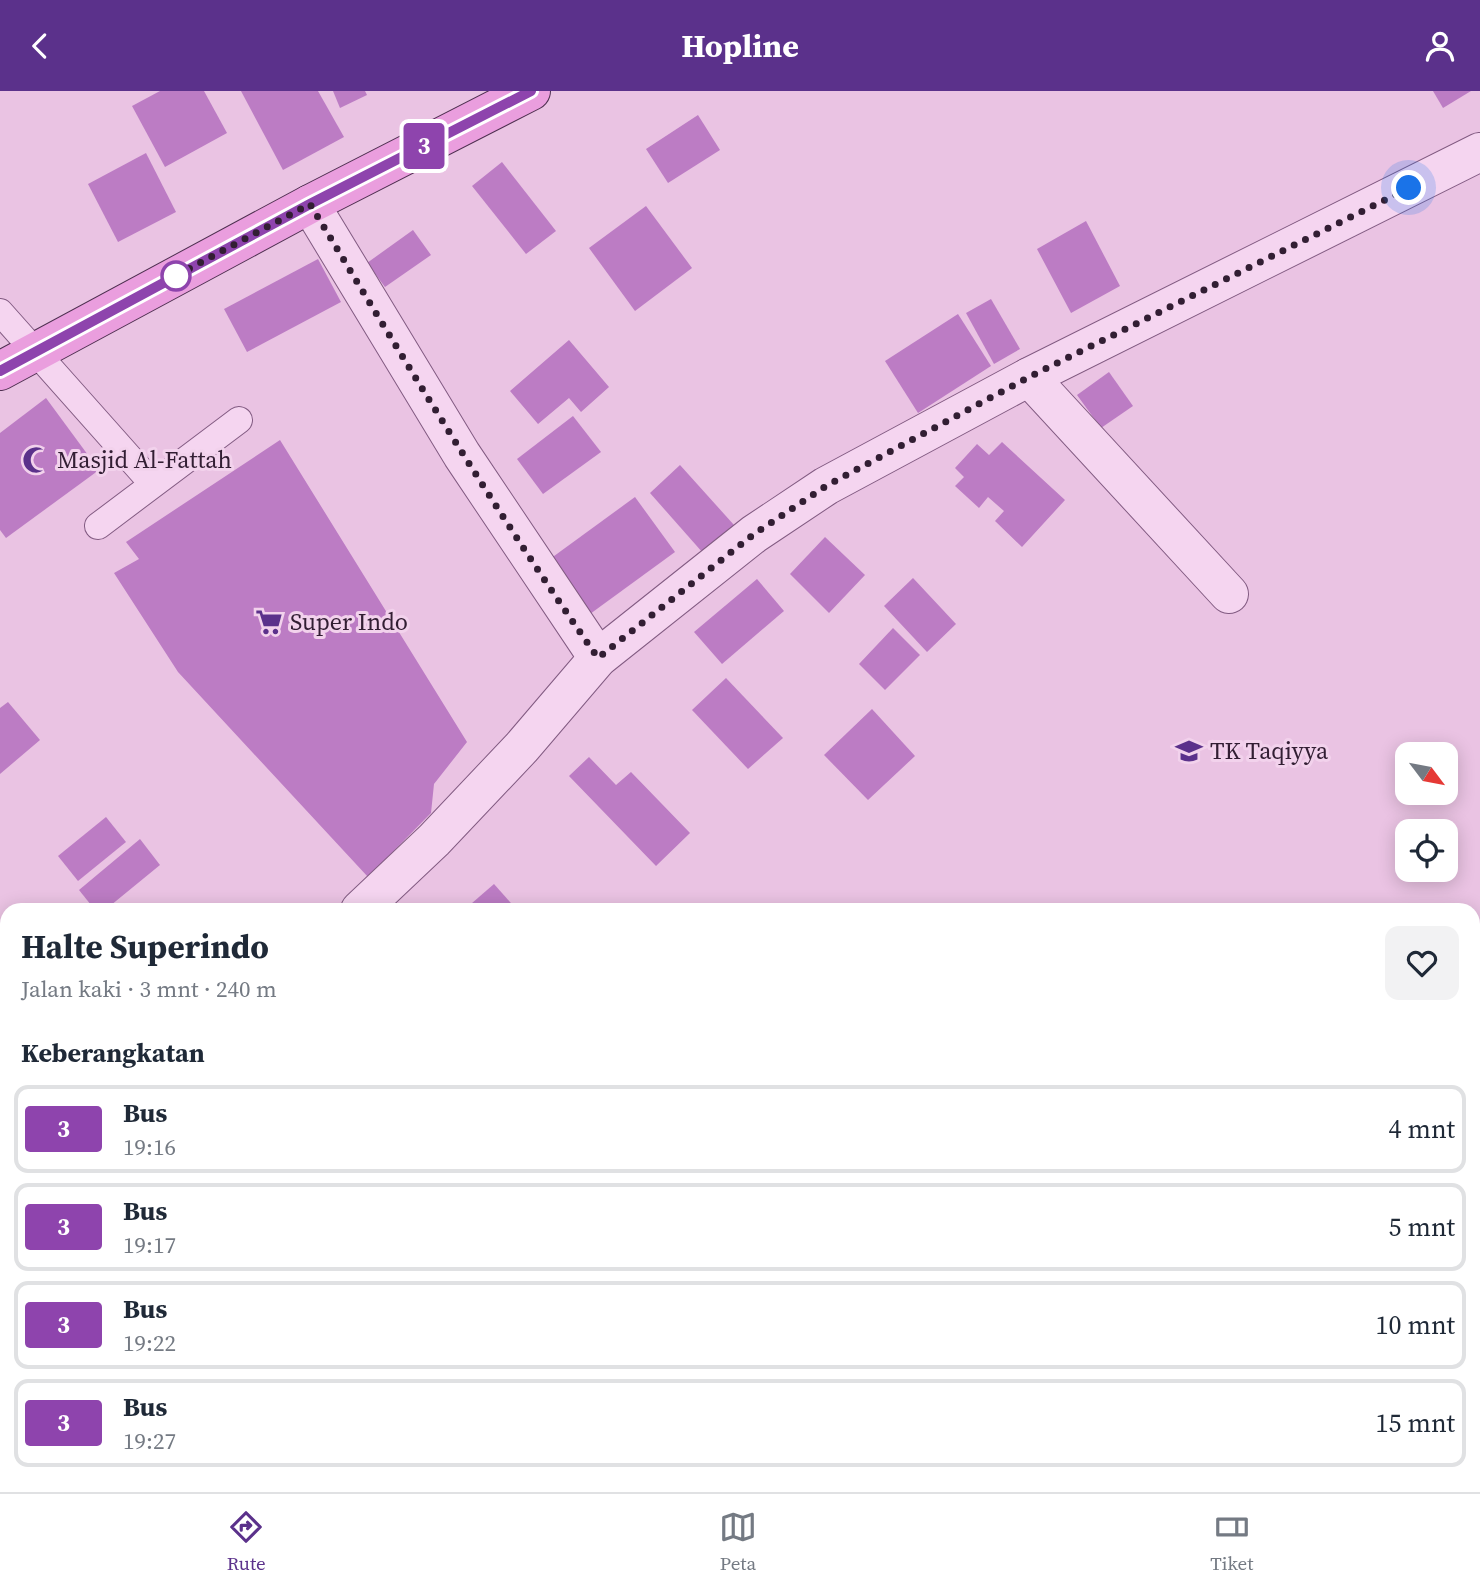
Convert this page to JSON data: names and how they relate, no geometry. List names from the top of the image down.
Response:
{
  "places": {
    "mosque": ["Masjid Al-Fattah"],
    "supermarket": ["Super Indo"],
    "school or university": ["TK Taqiyya"]
  },
  "lines": ["bus line 3"],
  "north": "bottom right",
  "page": {
    "header": "Hopline",
    "on_map": "3",
    "heading": [
      ["Halte Superindo", "Jalan kaki · 3 mnt · 240 m"],
      "Keberangkatan"
    ],
    "list": [
      {
        "mark": "3",
        "name": "Bus",
        "note": "19:16",
        "value": "4 mnt"
      },
      {
        "mark": "3",
        "name": "Bus",
        "note": "19:17",
        "value": "5 mnt"
      },
      {
        "mark": "3",
        "name": "Bus",
        "note": "19:22",
        "value": "10 mnt"
      },
      {
        "mark": "3",
        "name": "Bus",
        "note": "19:27",
        "value": "15 mnt"
      }
    ],
    "tabs": ["Rute", "Peta", "Tiket"]
  }
}
